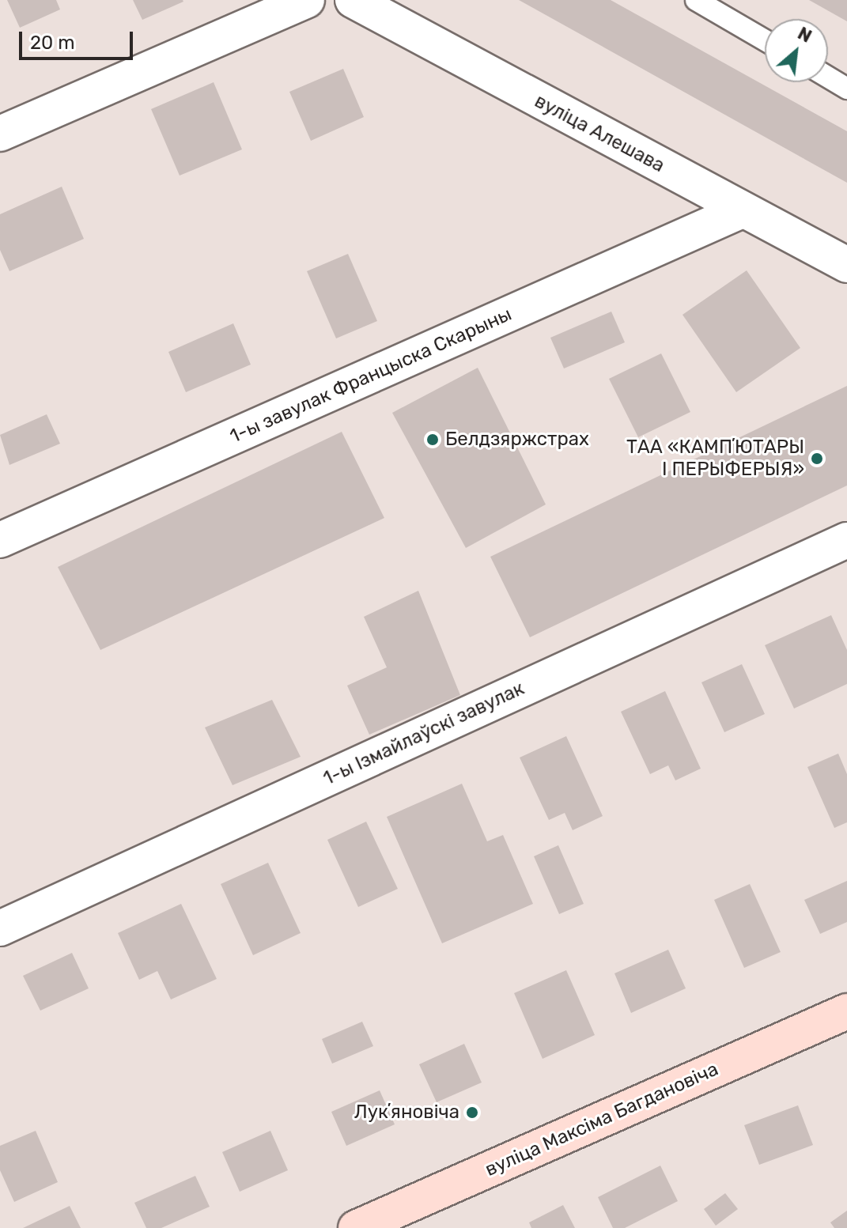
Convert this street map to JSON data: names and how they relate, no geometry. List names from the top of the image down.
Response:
{
  "streets": {
    "main road": ["вуліца Максіма Багдановіча"],
    "street": ["вуліца Алешава", "1-ы завулак Францыска Скарыны", "1-ы Ізмайлаўскі завулак"]
  },
  "crossings": [
    ["вуліца Алешава", "1-ы завулак Францыска Скарыны"]
  ],
  "places": ["Белдзяржстрах", "ТАА «КАМПʼЮТАРЫ I ПЕРЫФЕРЫЯ»", "Лукʼяновіча"],
  "scale_bar": "20 m",
  "north": "top right"
}
